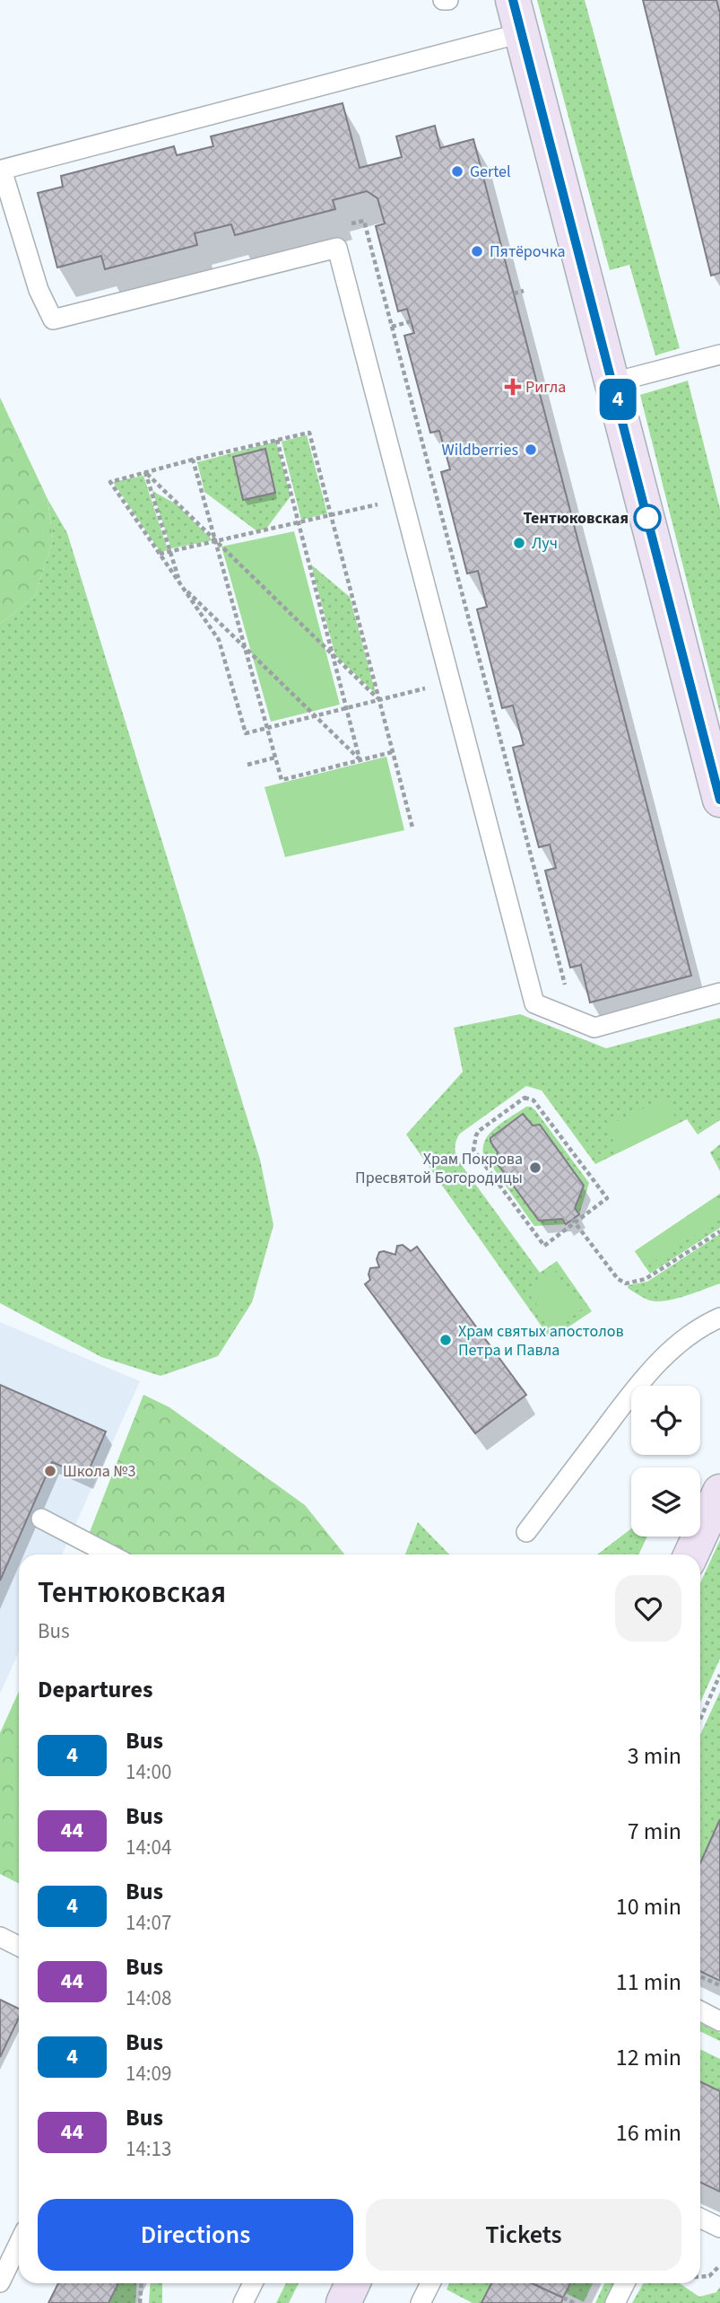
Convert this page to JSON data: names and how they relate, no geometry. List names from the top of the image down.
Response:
{
  "places": {
    "other": [
      "Gertel",
      "Пятёрочка",
      "Wildberries",
      "Тентюковская",
      "Луч",
      "Храм Покрова Пресвятой Богородицы",
      "Храм святых апостолов Петра и Павла",
      "Школа №3"
    ],
    "health": ["Ригла"]
  },
  "lines": ["bus line 4"],
  "page": {
    "on_map": "4",
    "heading": [
      ["Тентюковская", "Bus"],
      "Departures"
    ],
    "list": [
      {
        "mark": "4",
        "name": "Bus",
        "note": "14:00",
        "value": "3 min"
      },
      {
        "mark": "44",
        "name": "Bus",
        "note": "14:04",
        "value": "7 min"
      },
      {
        "mark": "4",
        "name": "Bus",
        "note": "14:07",
        "value": "10 min"
      },
      {
        "mark": "44",
        "name": "Bus",
        "note": "14:08",
        "value": "11 min"
      },
      {
        "mark": "4",
        "name": "Bus",
        "note": "14:09",
        "value": "12 min"
      },
      {
        "mark": "44",
        "name": "Bus",
        "note": "14:13",
        "value": "16 min"
      }
    ],
    "buttons": ["Directions", "Tickets"]
  }
}
